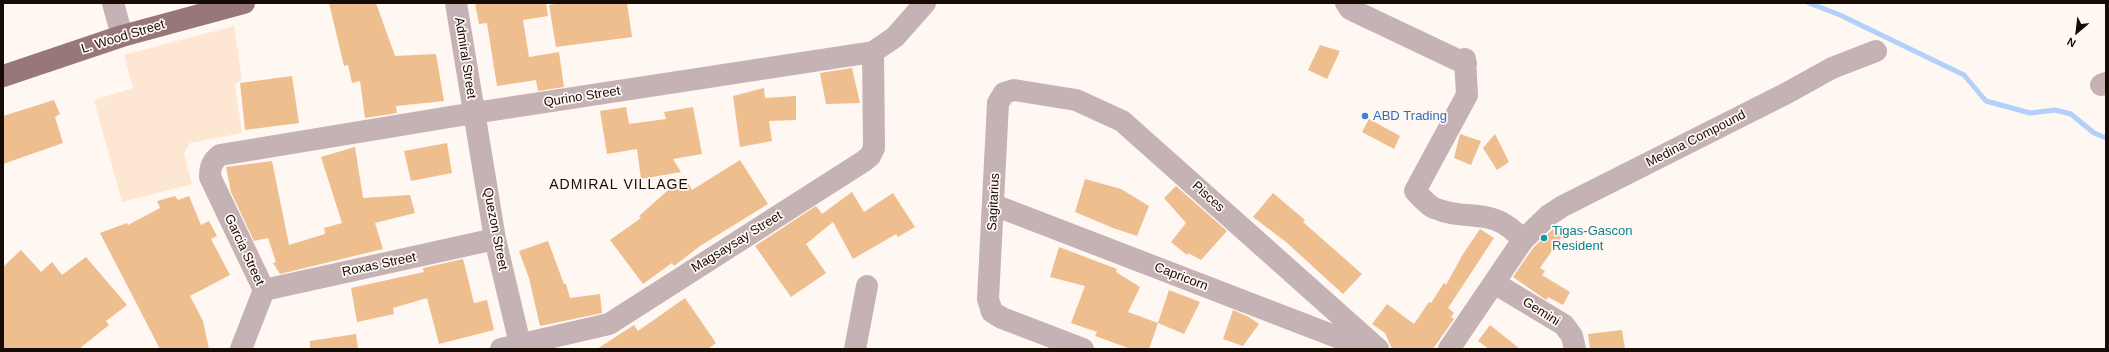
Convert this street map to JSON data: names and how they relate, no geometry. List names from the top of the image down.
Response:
{
  "streets": {
    "main road": ["L. Wood Street"],
    "street": [
      "Admiral Street",
      "Qurino Street",
      "Medina Compound",
      "Pisces",
      "Sagitarius",
      "Quezon Street",
      "Magsaysay Street",
      "Garcia Street",
      "Roxas Street",
      "Capricorn",
      "Gemini"
    ]
  },
  "crossings": [
    ["Admiral Street", "Qurino Street"],
    ["Admiral Street", "Quezon Street"],
    ["Qurino Street", "Quezon Street"],
    ["Qurino Street", "Magsaysay Street"],
    ["Qurino Street", "Garcia Street"],
    ["Pisces", "Sagitarius"],
    ["Sagitarius", "Capricorn"],
    ["Quezon Street", "Magsaysay Street"],
    ["Quezon Street", "Roxas Street"],
    ["Garcia Street", "Roxas Street"]
  ],
  "districts": ["ADMIRAL VILLAGE"],
  "places": ["ABD Trading", "Tigas-Gascon Resident"],
  "north": "bottom left"
}
